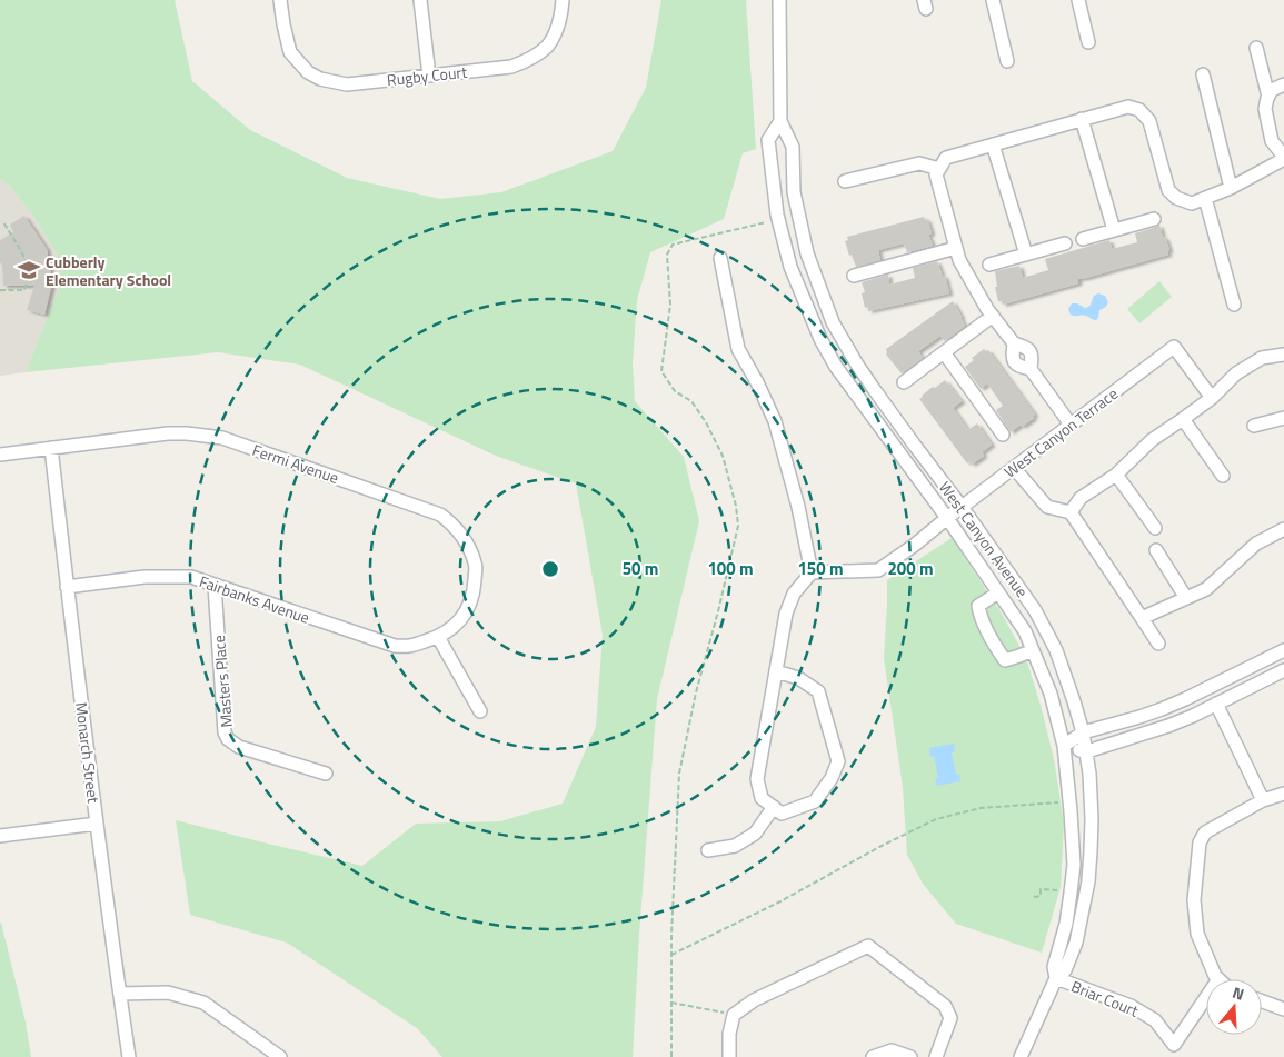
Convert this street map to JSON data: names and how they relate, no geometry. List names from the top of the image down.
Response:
{
  "streets": {
    "street": [
      "Rugby Court",
      "West Canyon Terrace",
      "Fermi Avenue",
      "West Canyon Avenue",
      "Fairbanks Avenue",
      "Masters Place",
      "Monarch Street",
      "Briar Court"
    ]
  },
  "crossings": [
    ["West Canyon Terrace", "West Canyon Avenue"],
    ["Fermi Avenue", "Fairbanks Avenue"],
    ["Fermi Avenue", "Monarch Street"],
    ["West Canyon Avenue", "Briar Court"],
    ["Fairbanks Avenue", "Masters Place"],
    ["Fairbanks Avenue", "Monarch Street"]
  ],
  "places": {
    "school or university": ["Cubberly Elementary School"]
  },
  "north": "top",
  "rings": [
    "50 m",
    "100 m",
    "150 m",
    "200 m"
  ]
}
